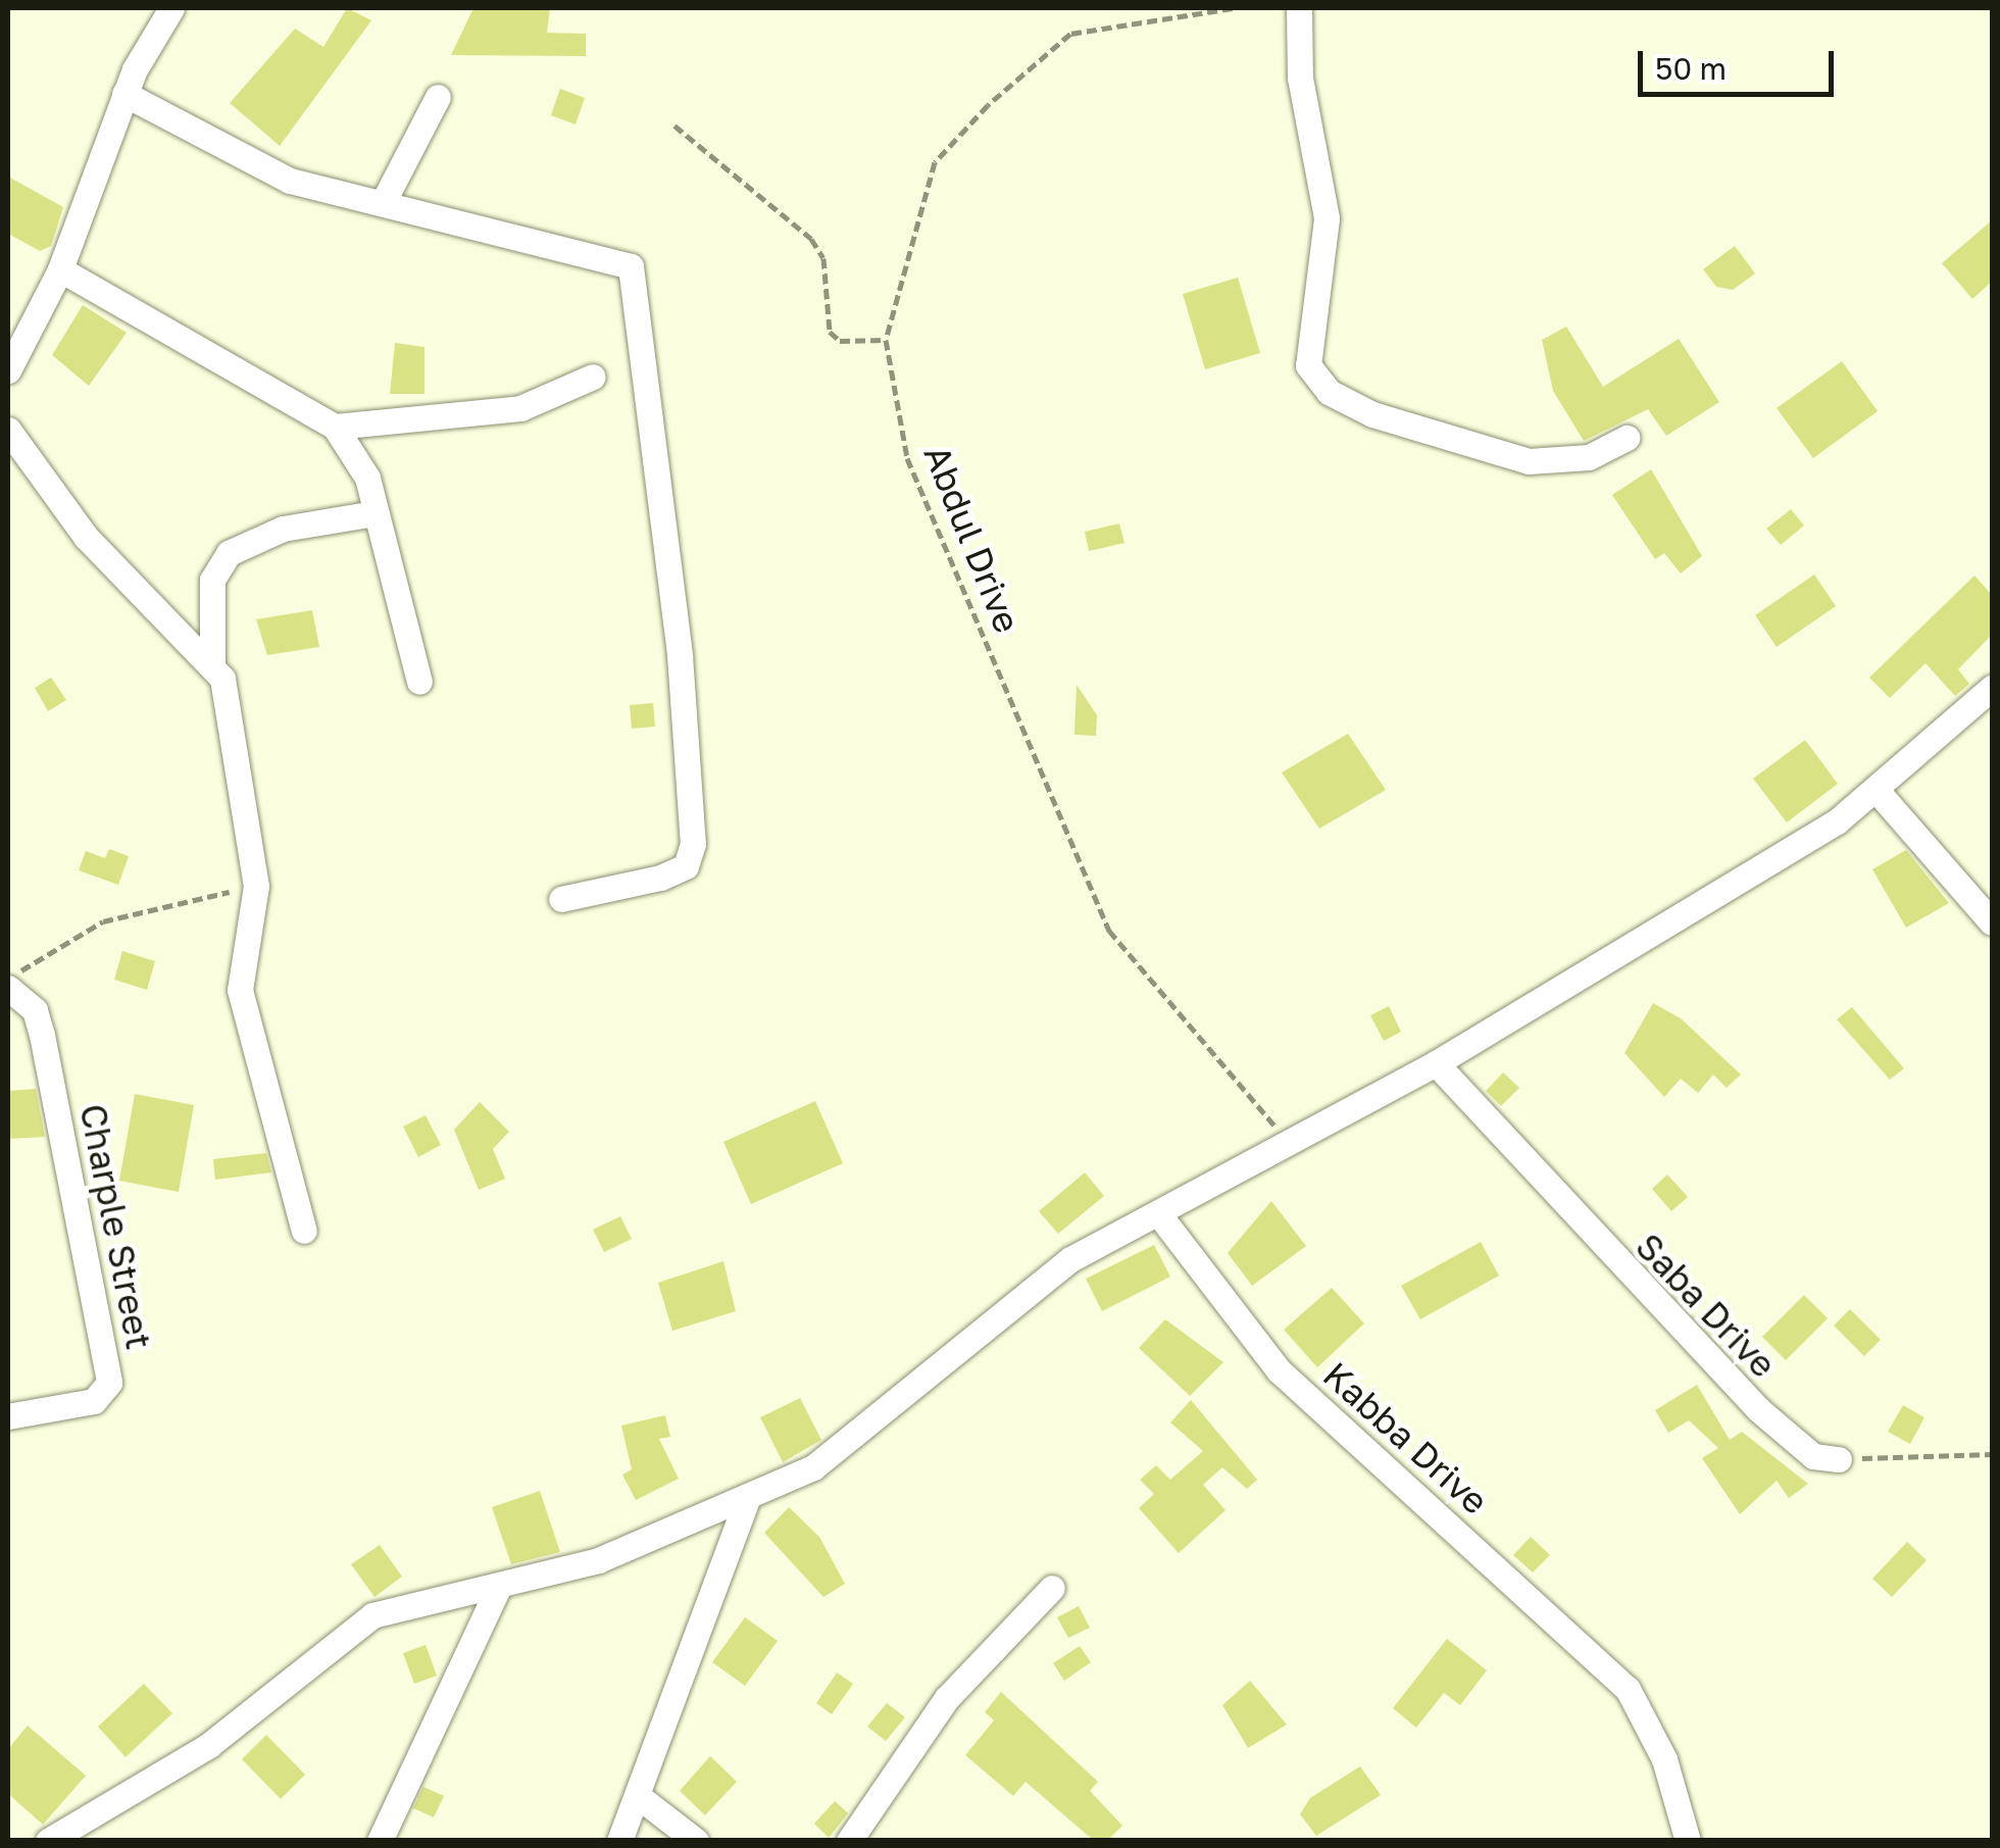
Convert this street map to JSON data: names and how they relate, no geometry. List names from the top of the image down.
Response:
{
  "streets": {
    "street": ["Charple Street", "Saba Drive", "Kabba Drive"],
    "path": ["Abdul Drive"]
  },
  "scale_bar": "50 m"
}
